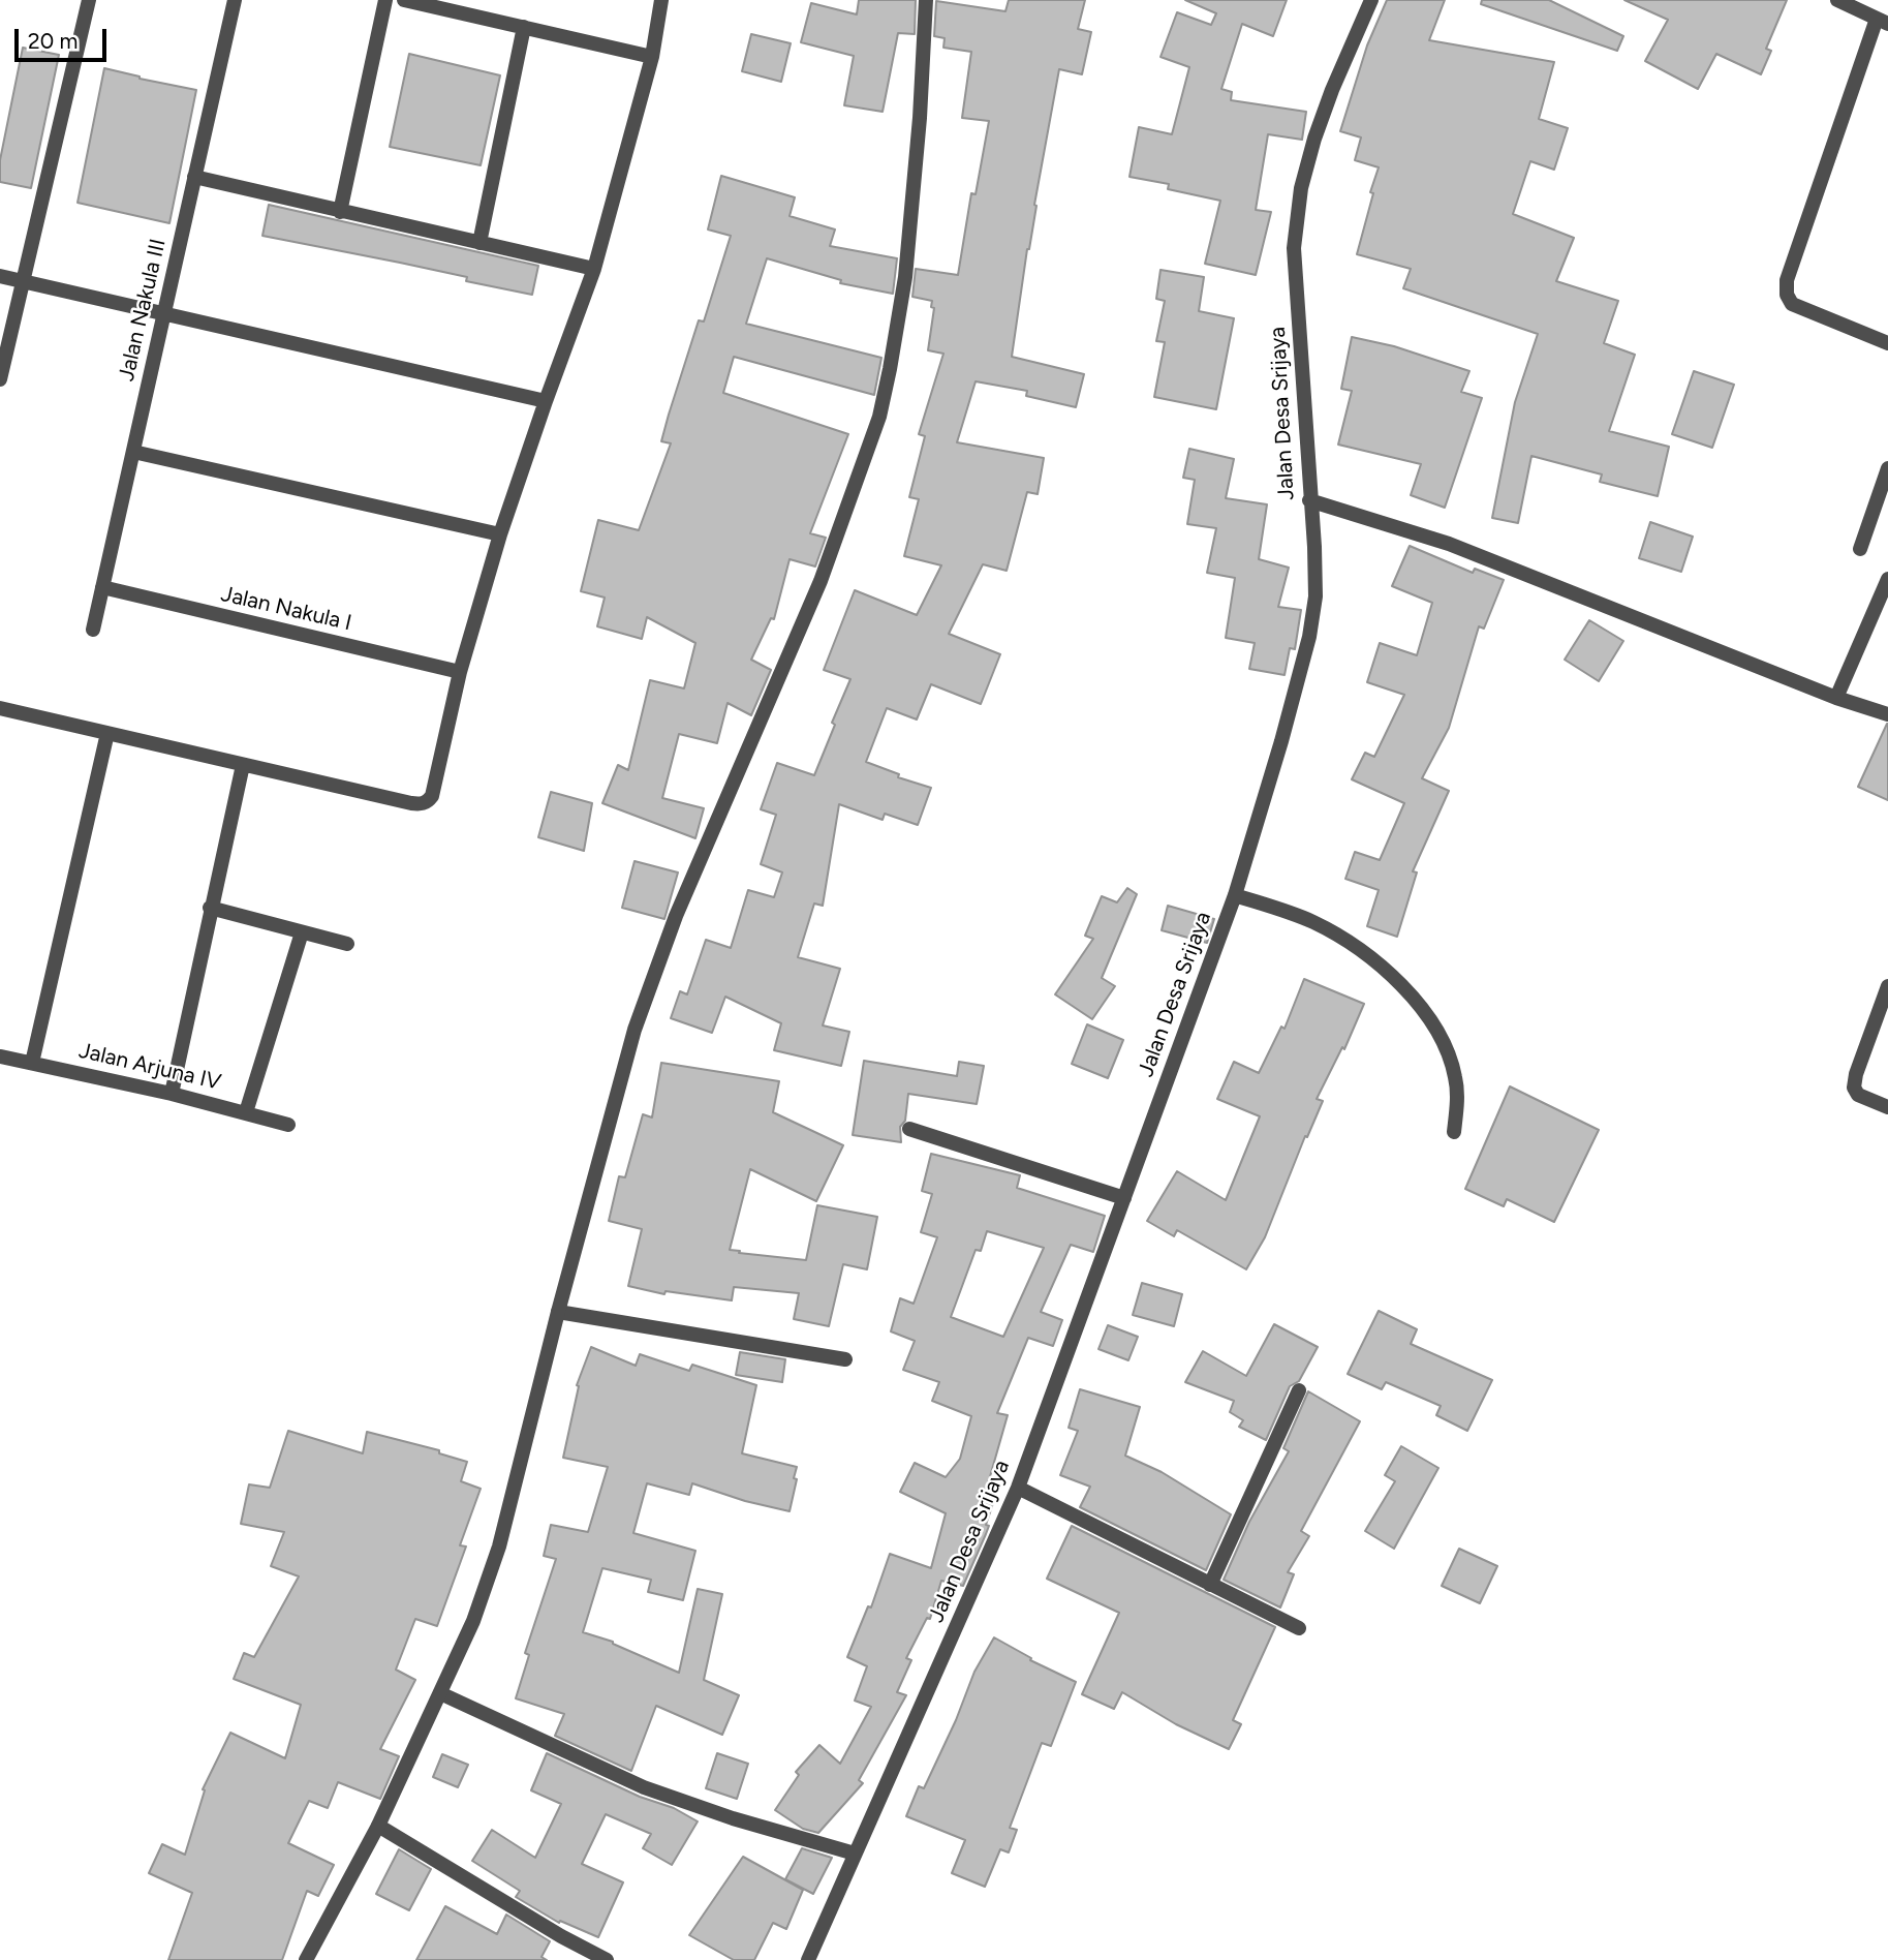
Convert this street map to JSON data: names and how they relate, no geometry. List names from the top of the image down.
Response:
{
  "streets": {
    "street": [
      "Jalan Nakula III",
      "Jalan Desa Srijaya",
      "Jalan Nakula I",
      "Jalan Arjuna IV"
    ]
  },
  "crossings": [
    ["Jalan Nakula III", "Jalan Nakula I"]
  ],
  "scale_bar": "20 m"
}
